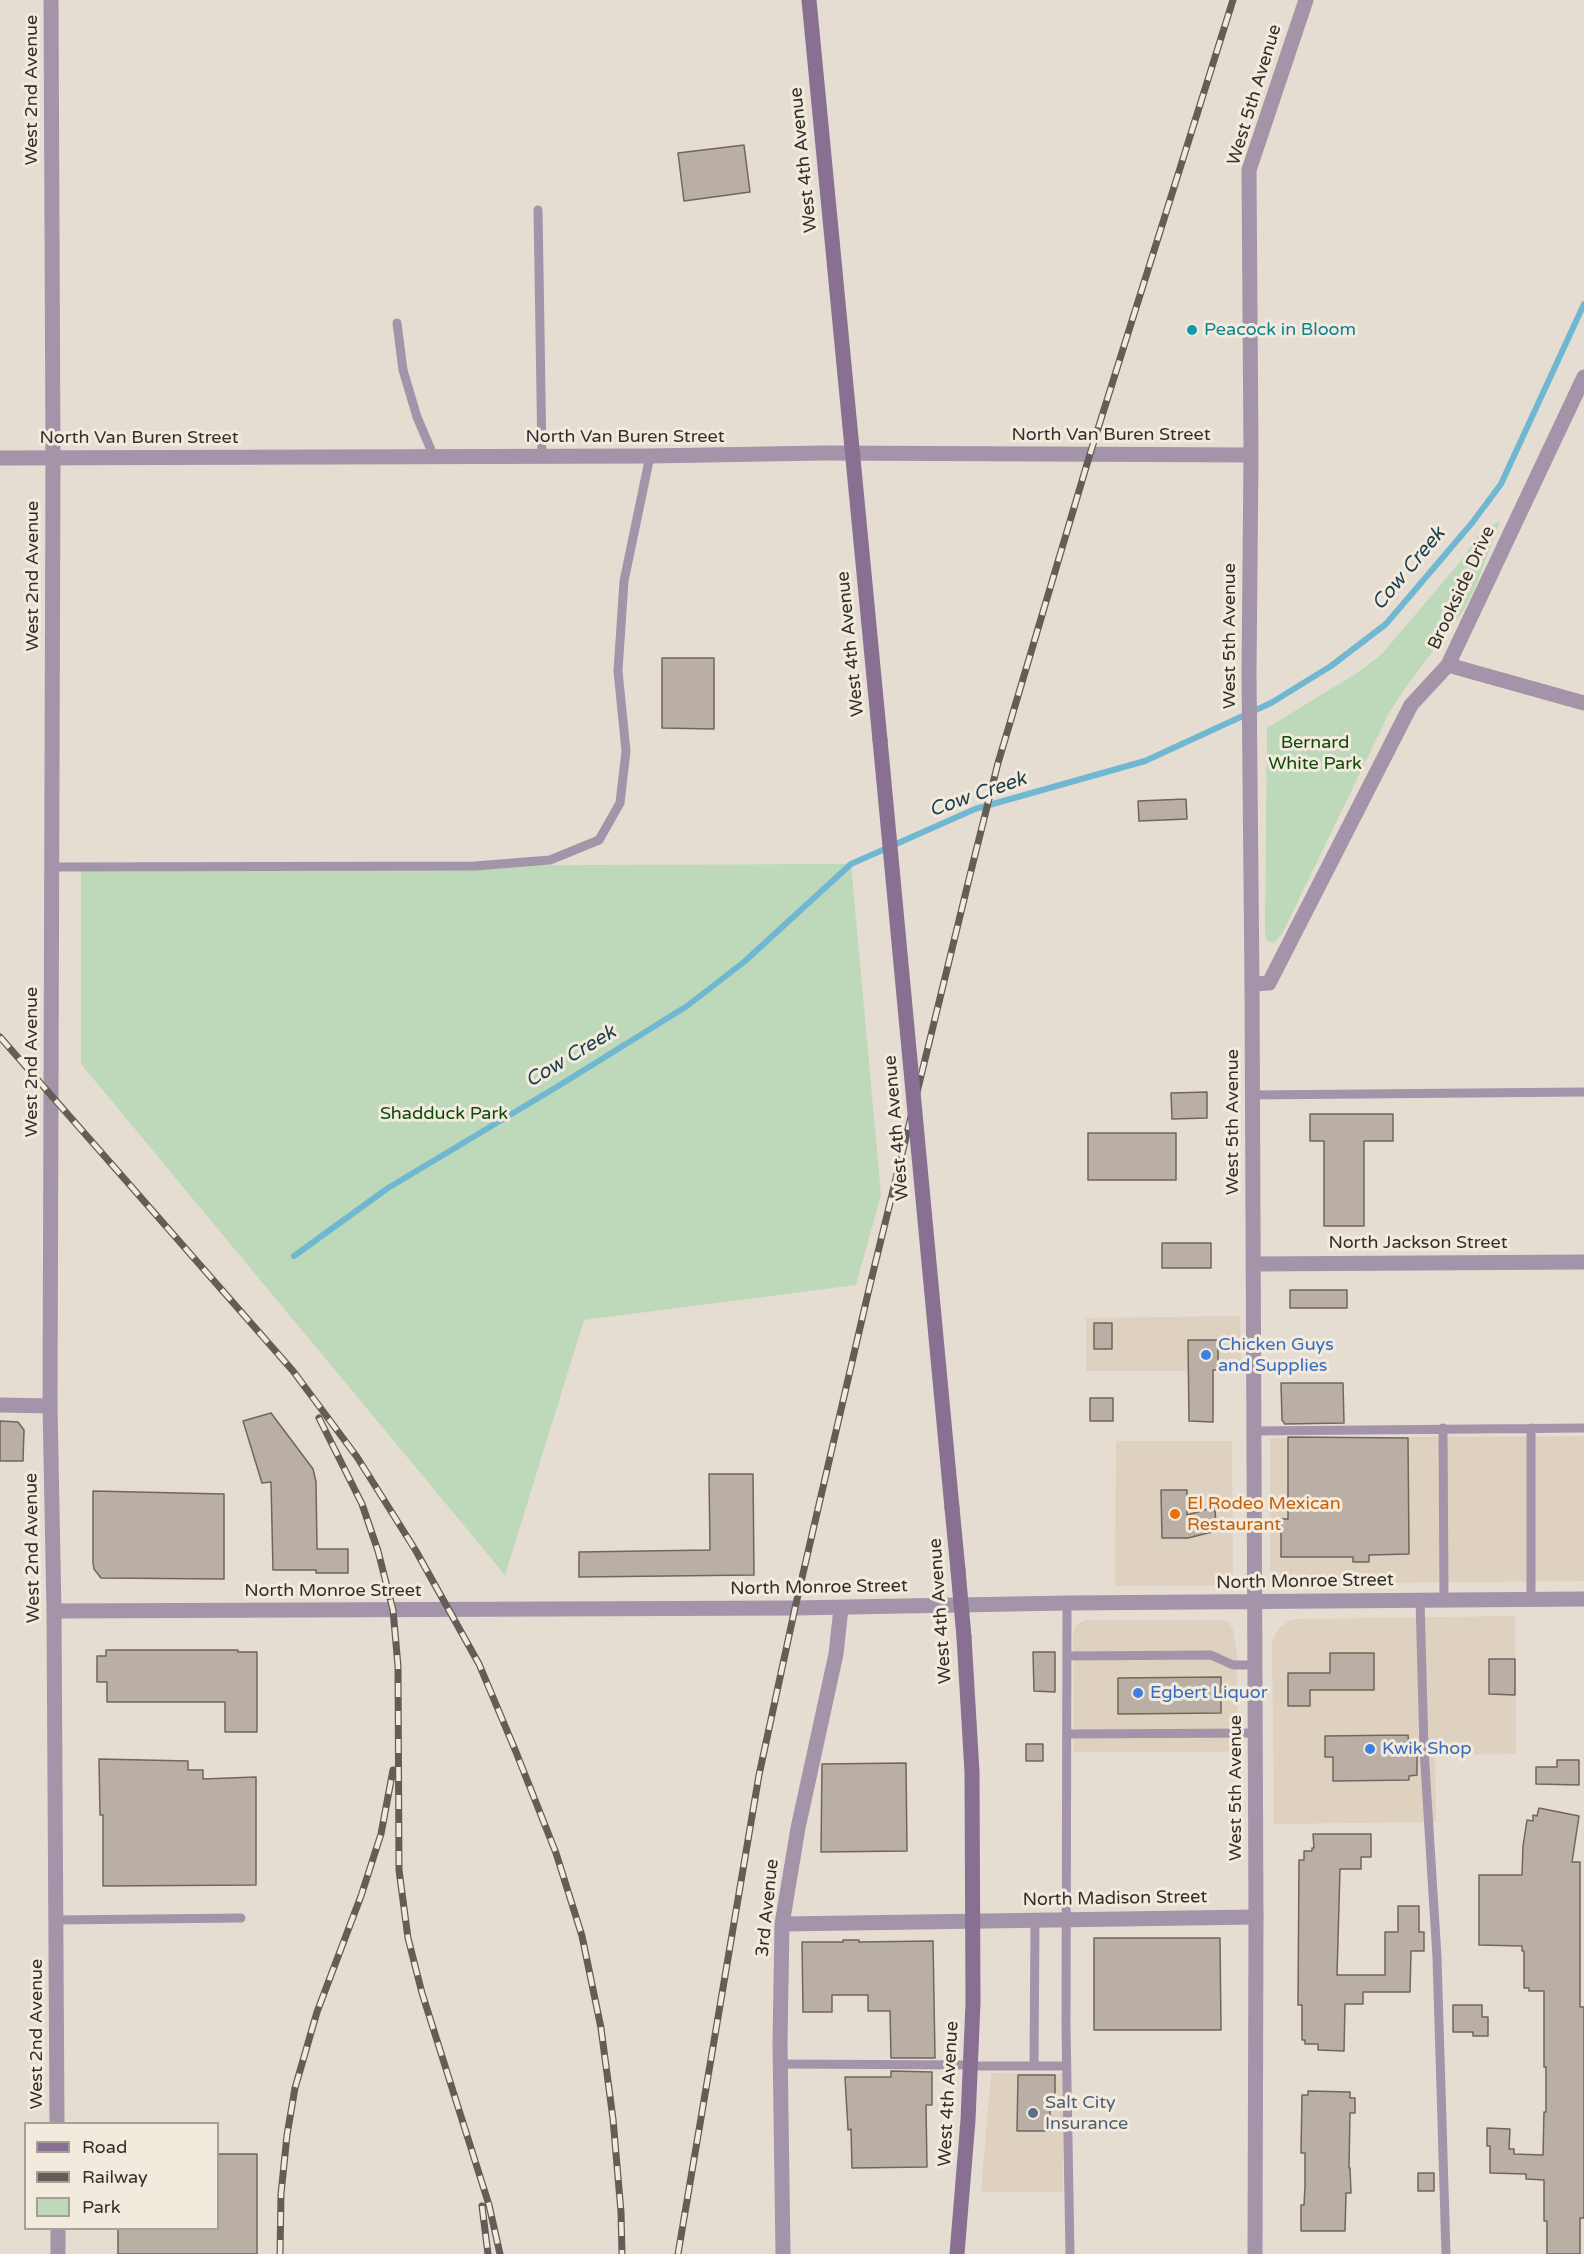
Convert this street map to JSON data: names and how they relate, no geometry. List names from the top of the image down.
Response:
{
  "streets": {
    "main road": ["West 4th Avenue"],
    "street": [
      "West 2nd Avenue",
      "West 5th Avenue",
      "North Van Buren Street",
      "Brookside Drive",
      "North Jackson Street",
      "North Monroe Street",
      "North Madison Street",
      "3rd Avenue"
    ]
  },
  "crossings": [
    ["West 2nd Avenue", "North Van Buren Street"],
    ["West 2nd Avenue", "North Monroe Street"],
    ["West 5th Avenue", "North Van Buren Street"],
    ["West 5th Avenue", "Brookside Drive"],
    ["West 5th Avenue", "North Jackson Street"],
    ["West 5th Avenue", "North Monroe Street"],
    ["West 5th Avenue", "North Madison Street"],
    ["West 4th Avenue", "North Van Buren Street"],
    ["West 4th Avenue", "North Madison Street"],
    ["North Monroe Street", "3rd Avenue"],
    ["North Madison Street", "3rd Avenue"]
  ],
  "water": ["Cow Creek"],
  "parks": ["Bernard White Park", "Shadduck Park"],
  "places": [
    "Peacock in Bloom",
    "Chicken Guys and Supplies",
    "El Rodeo Mexican Restaurant",
    "Egbert Liquor",
    "Kwik Shop",
    "Salt City Insurance"
  ],
  "legend": ["Road", "Railway", "Park"]
}
